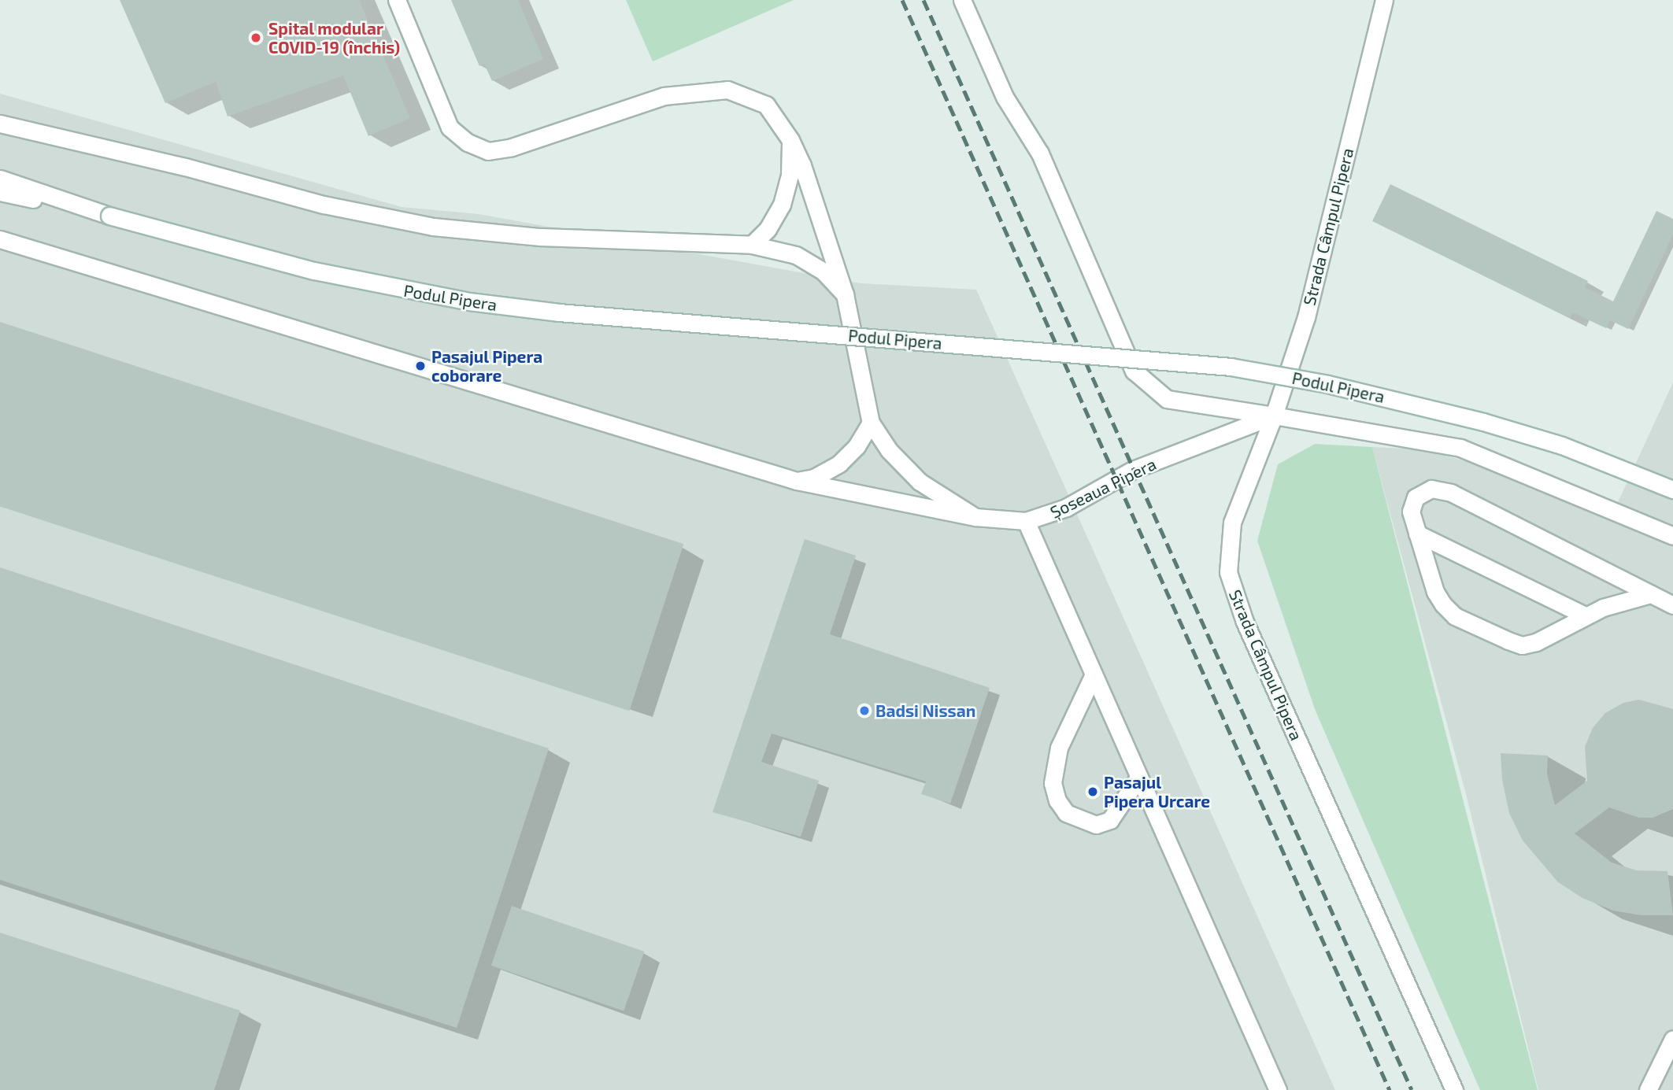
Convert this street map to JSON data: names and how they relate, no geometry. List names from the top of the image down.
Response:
{
  "streets": {
    "main road": ["Strada Câmpul Pipera", "Podul Pipera", "Șoseaua Pipera"]
  },
  "crossings": [
    ["Strada Câmpul Pipera", "Șoseaua Pipera"]
  ],
  "places": [
    "Spital modular COVID-19 (închis)",
    "Pasajul Pipera coborare",
    "Badsi Nissan",
    "Pasajul Pipera Urcare"
  ]
}
